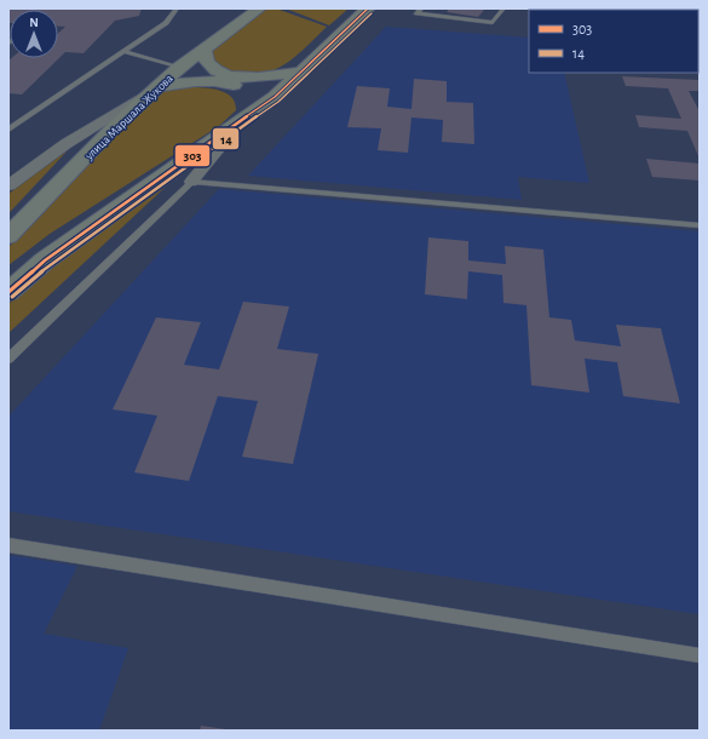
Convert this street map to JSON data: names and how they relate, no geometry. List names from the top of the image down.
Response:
{
  "streets": {
    "main road": ["улица Маршала Жукова"]
  },
  "lines": ["transit line 303", "transit line 14"],
  "legend": ["303", "14"],
  "north": "top"
}
